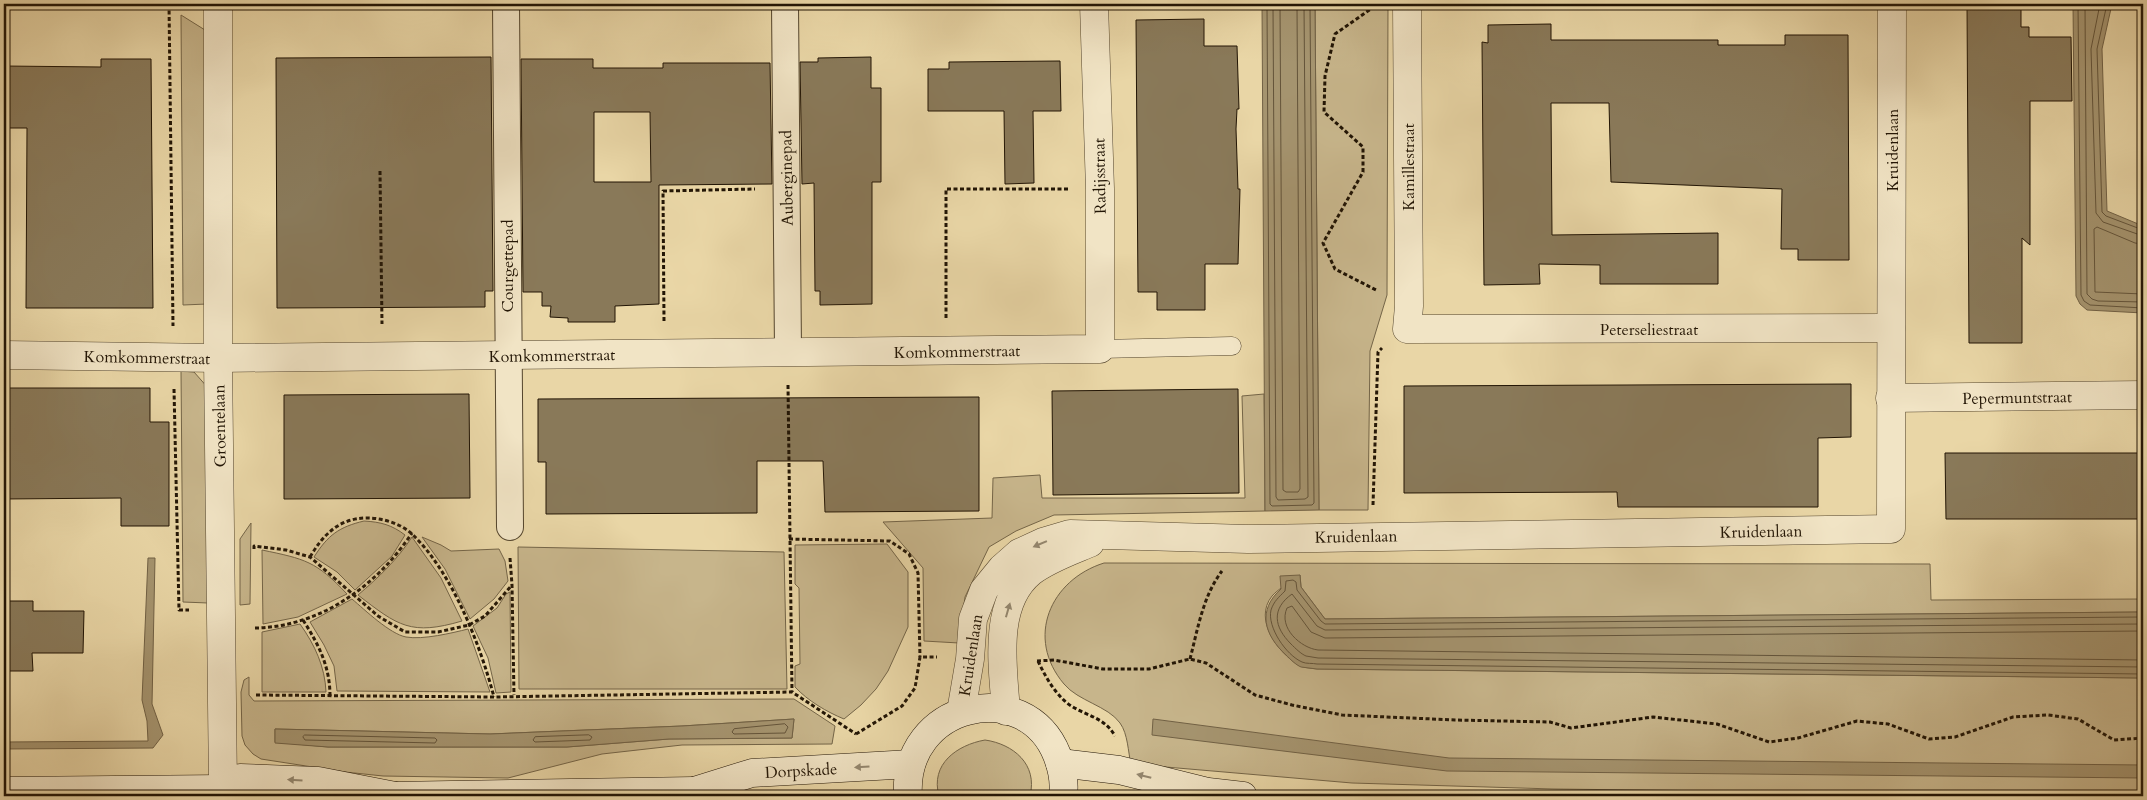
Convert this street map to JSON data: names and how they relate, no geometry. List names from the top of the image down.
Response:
{
  "streets": {
    "street": [
      "Kruidenlaan",
      "Kamillestraat",
      "Radijsstraat",
      "Auberginepad",
      "Courgettepad",
      "Peterseliestraat",
      "Komkommerstraat",
      "Pepermuntstraat",
      "Groentelaan",
      "Dorpskade"
    ]
  },
  "crossings": [
    ["Kruidenlaan", "Peterseliestraat"],
    ["Kruidenlaan", "Pepermuntstraat"],
    ["Kamillestraat", "Peterseliestraat"],
    ["Radijsstraat", "Komkommerstraat"],
    ["Auberginepad", "Komkommerstraat"],
    ["Courgettepad", "Komkommerstraat"],
    ["Komkommerstraat", "Groentelaan"],
    ["Groentelaan", "Dorpskade"]
  ],
  "one_way": ["Dorpskade"]
}
